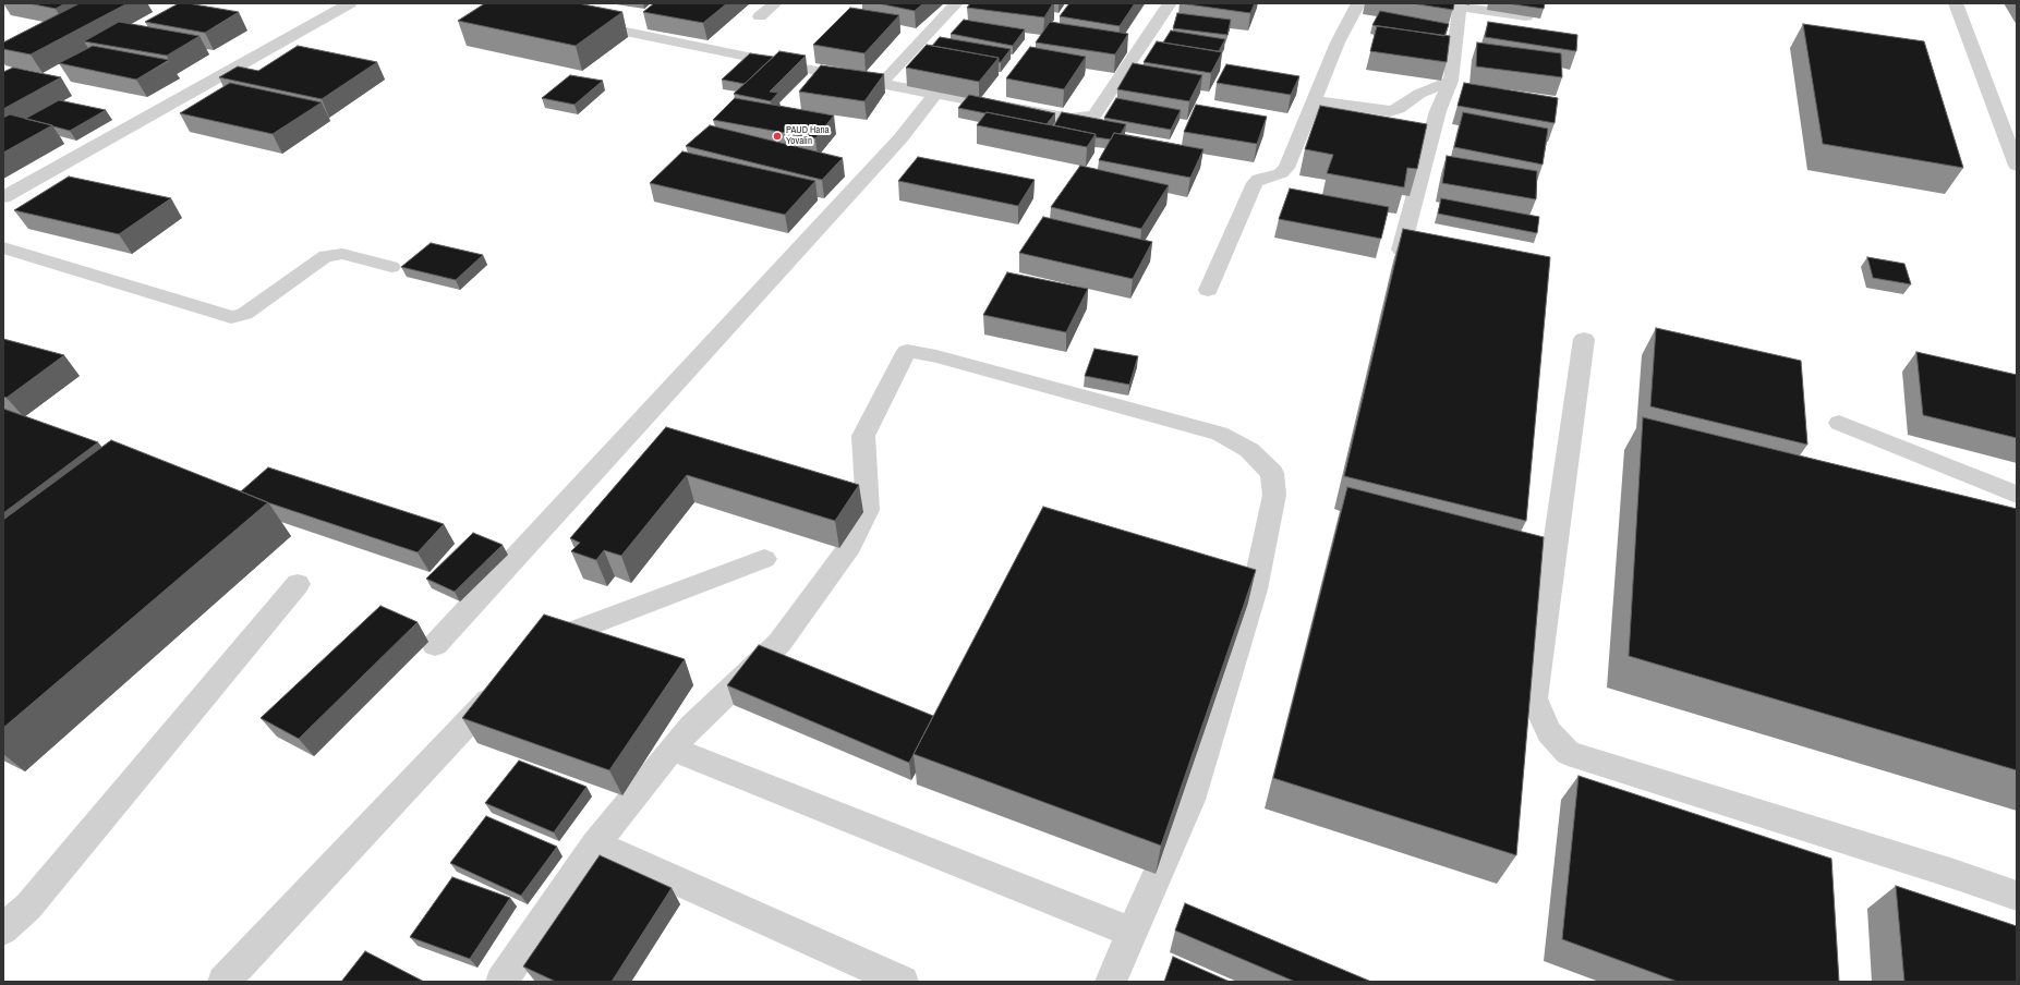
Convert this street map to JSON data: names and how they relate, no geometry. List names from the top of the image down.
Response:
{
  "places": ["PAUD Hana Yovalin"]
}
